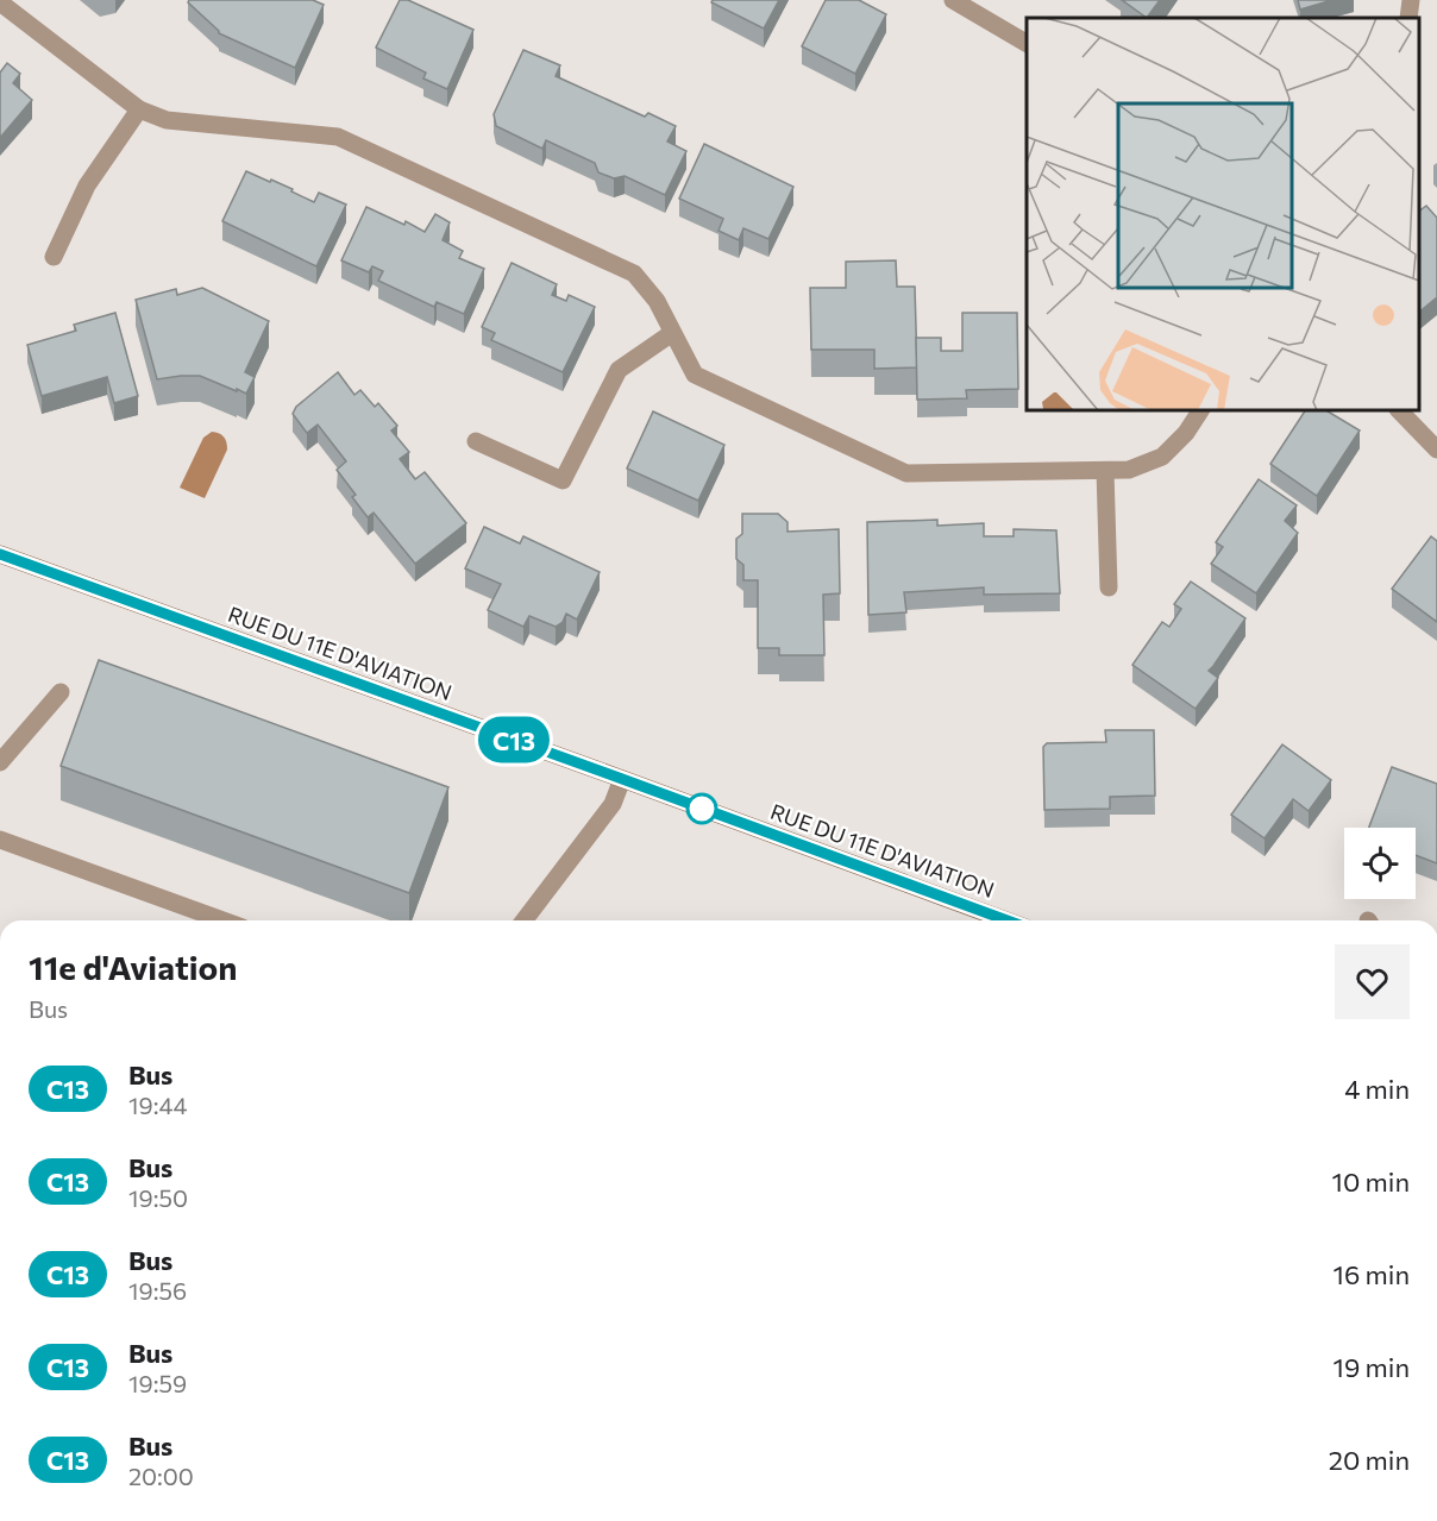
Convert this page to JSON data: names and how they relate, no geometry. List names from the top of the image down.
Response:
{
  "streets": {
    "street": ["RUE DU 11E D'AVIATION"]
  },
  "lines": ["bus line C13"],
  "page": {
    "on_map": "C13",
    "heading": ["11e d'Aviation", "Bus"],
    "list": [
      {
        "mark": "C13",
        "name": "Bus",
        "note": "19:44",
        "value": "4 min"
      },
      {
        "mark": "C13",
        "name": "Bus",
        "note": "19:50",
        "value": "10 min"
      },
      {
        "mark": "C13",
        "name": "Bus",
        "note": "19:56",
        "value": "16 min"
      },
      {
        "mark": "C13",
        "name": "Bus",
        "note": "19:59",
        "value": "19 min"
      },
      {
        "mark": "C13",
        "name": "Bus",
        "note": "20:00",
        "value": "20 min"
      }
    ]
  }
}
